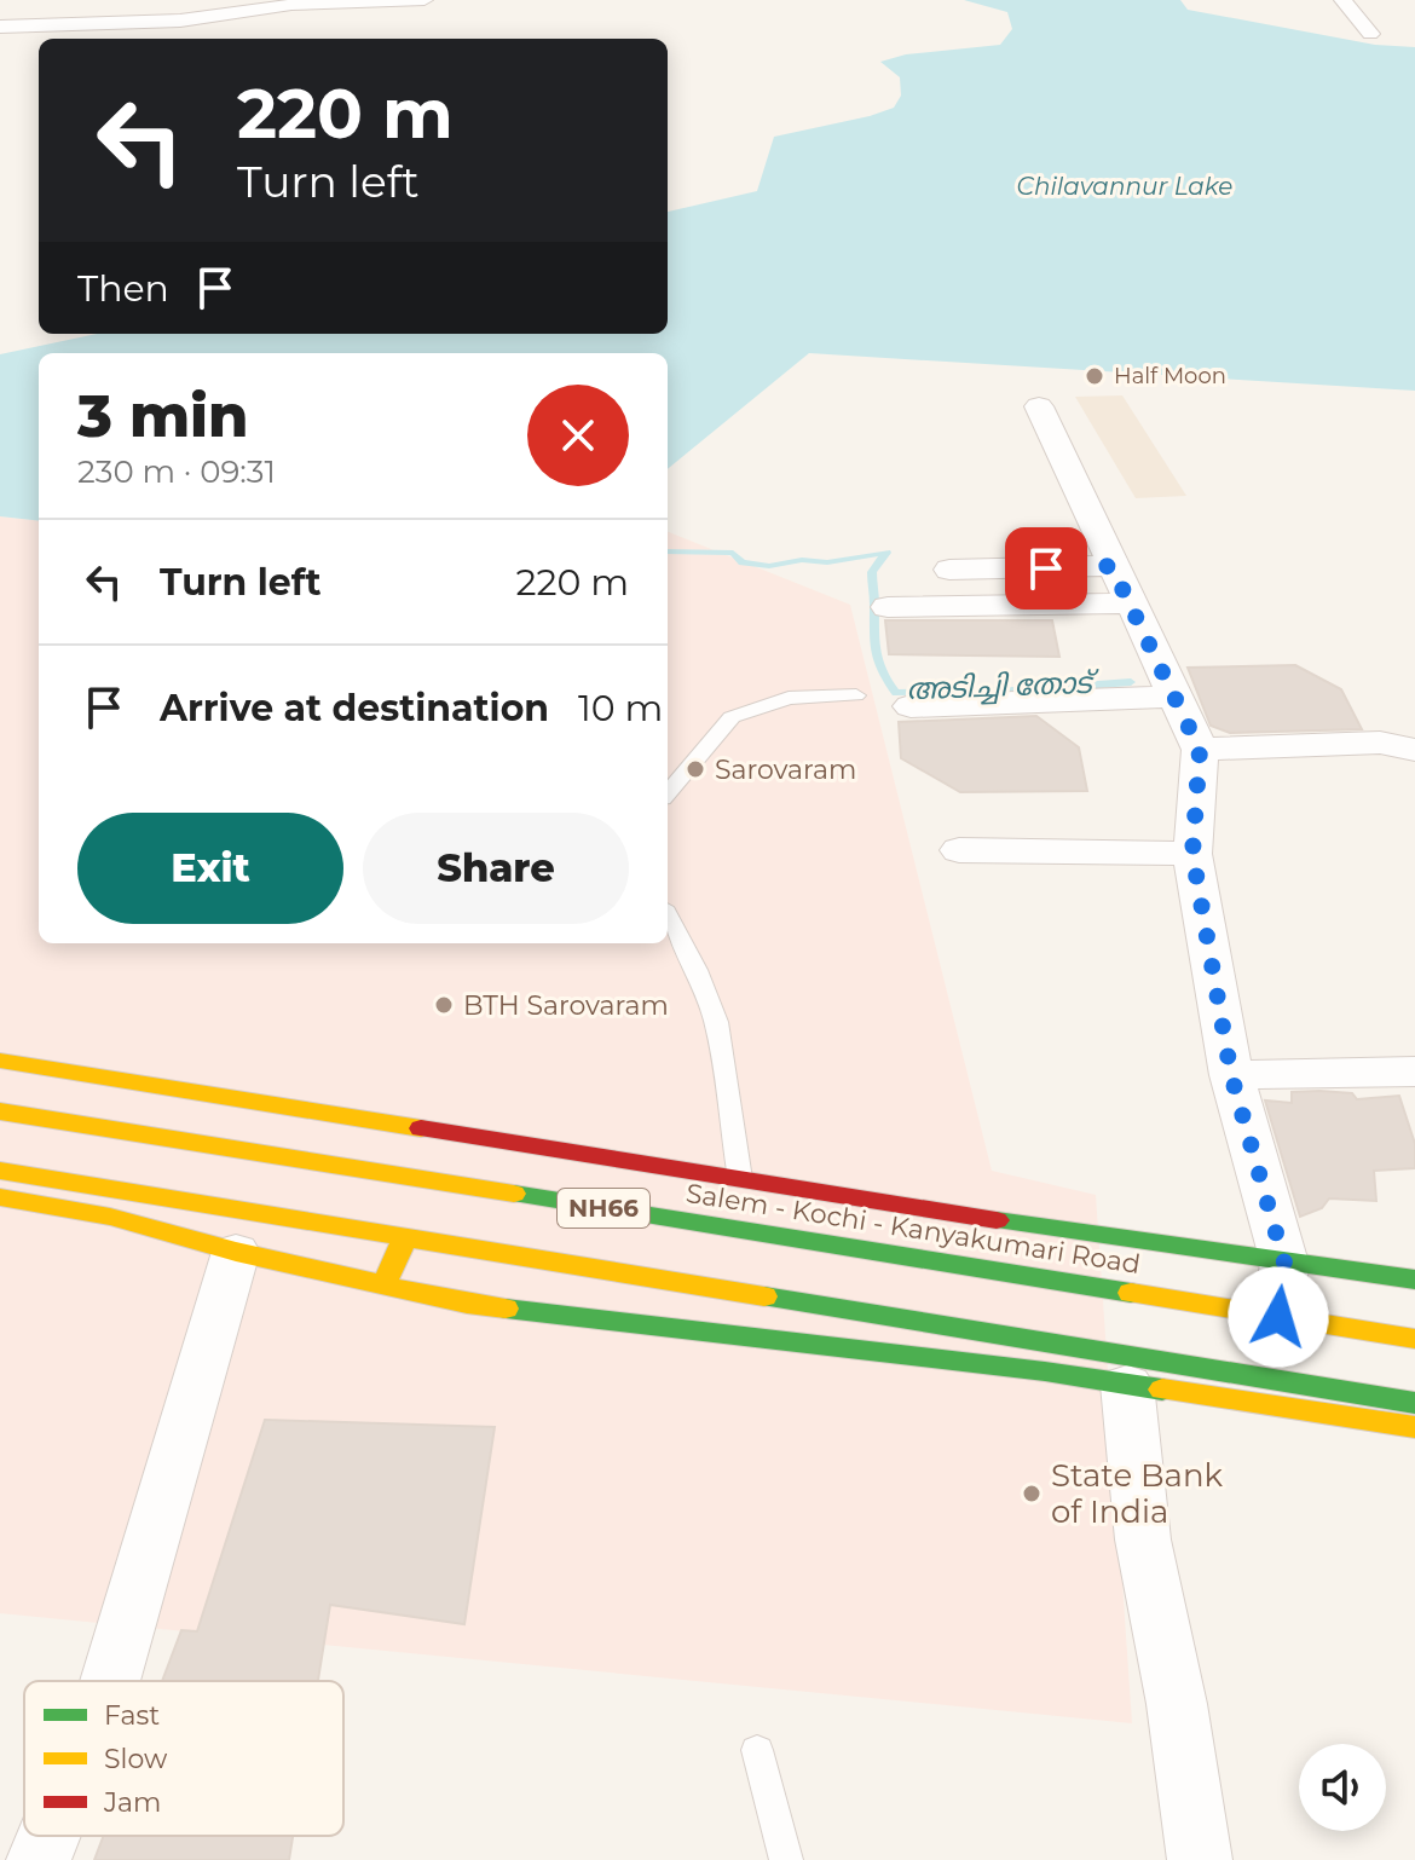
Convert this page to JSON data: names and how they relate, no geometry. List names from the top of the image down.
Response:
{
  "streets": {
    "main road": ["NH66", "Salem - Kochi - Kanyakumari Road"]
  },
  "water": ["Chilavannur Lake", "അടിച്ചി തോട്"],
  "places": [
    "Half Moon",
    "Sarovaram",
    "BTH Sarovaram",
    "State Bank of India"
  ],
  "legend": ["Fast", "Slow", "Jam"],
  "page": {
    "turn": ["220 m", "Turn left"],
    "then": "Then",
    "heading": ["3 min", "230 m · 09:31"],
    "list": [
      {
        "name": "Turn left",
        "value": "220 m"
      },
      {
        "name": "Arrive at destination",
        "value": "10 m"
      }
    ],
    "buttons": ["Exit", "Share"]
  }
}
